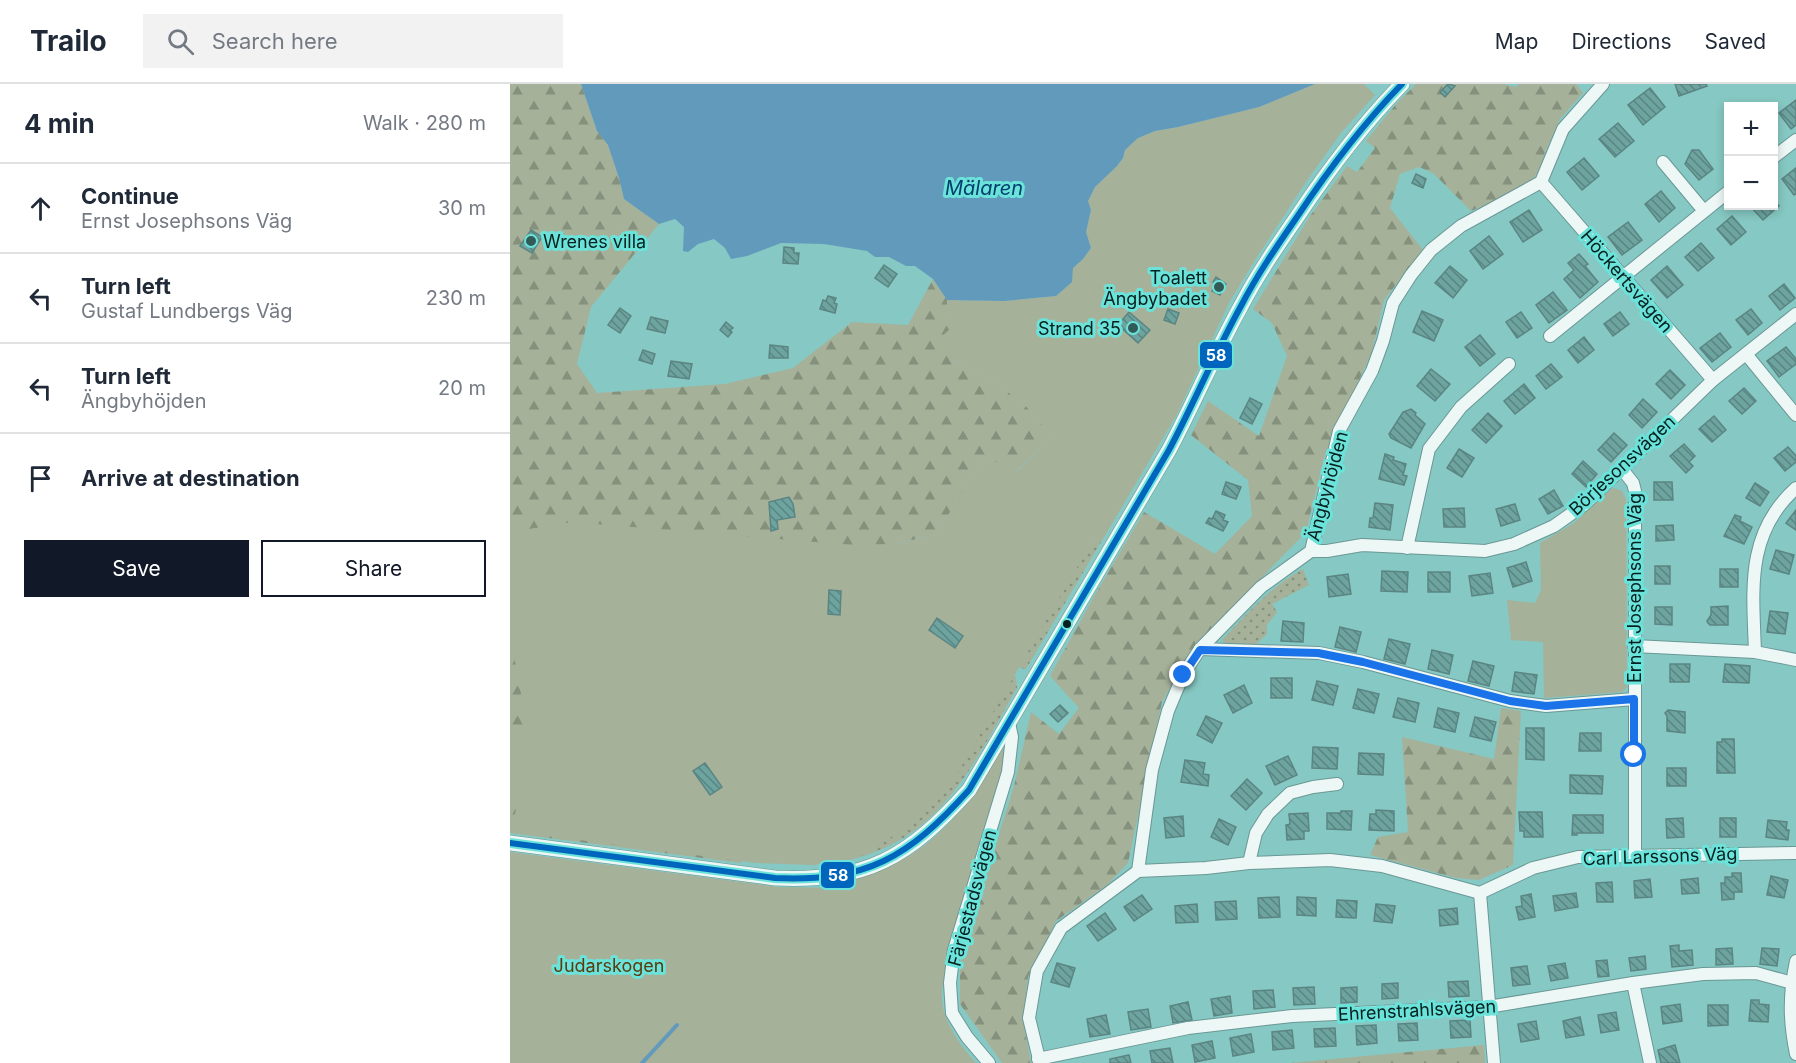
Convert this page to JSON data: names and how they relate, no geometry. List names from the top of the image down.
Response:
{
  "streets": {
    "street": [
      "Höckertsvägen",
      "Börjesonsvägen",
      "Ängbyhöjden",
      "Ernst Josephsons Väg",
      "Carl Larssons Väg",
      "Färjestadsvägen",
      "Ehrenstrahlsvägen"
    ]
  },
  "crossings": [
    ["Höckertsvägen", "Börjesonsvägen"],
    ["Höckertsvägen", "Ängbyhöjden"],
    ["Börjesonsvägen", "Ängbyhöjden"],
    ["Börjesonsvägen", "Ernst Josephsons Väg"],
    ["Ernst Josephsons Väg", "Carl Larssons Väg"]
  ],
  "water": ["Mälaren"],
  "parks": ["Judarskogen"],
  "places": ["Wrenes villa", "Toalett Ängbybadet", "Strand 35"],
  "lines": ["transit line 58"],
  "page": {
    "header": "Trailo",
    "search": "Search here",
    "nav": ["Map", "Directions", "Saved"],
    "heading": ["4 min", "Walk · 280 m"],
    "map_buttons": ["+", "−"],
    "list": [
      ["Continue", "Ernst Josephsons Väg", "30 m"],
      ["Turn left", "Gustaf Lundbergs Väg", "230 m"],
      ["Turn left", "Ängbyhöjden", "20 m"],
      "Arrive at destination"
    ],
    "buttons": ["Save", "Share"]
  }
}
